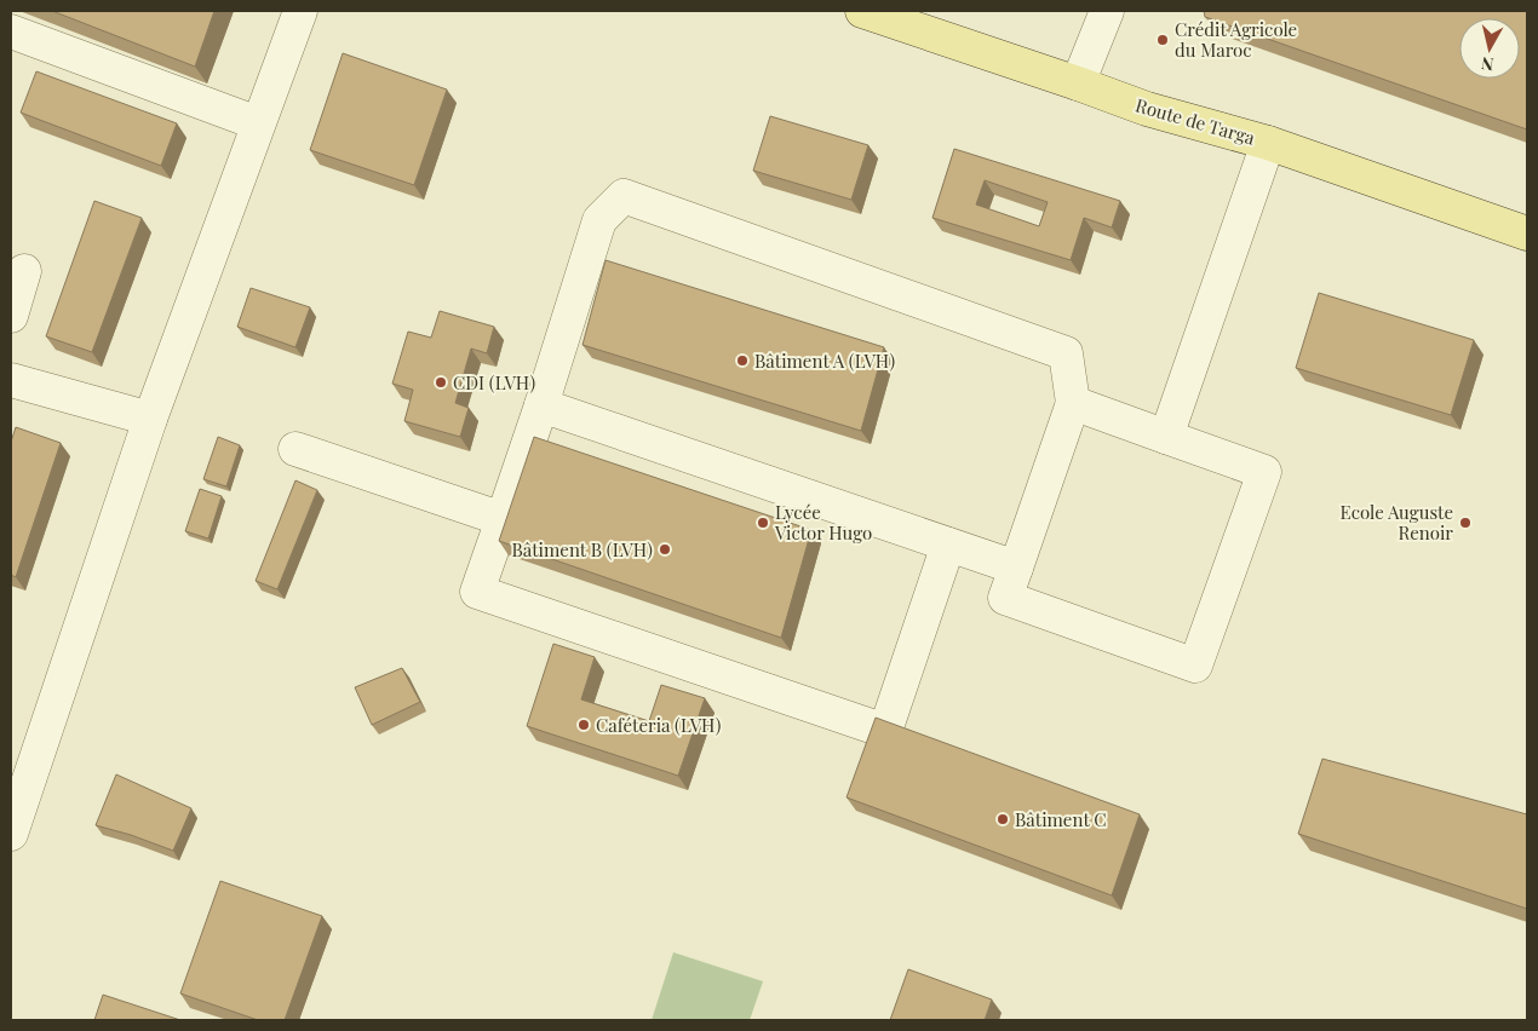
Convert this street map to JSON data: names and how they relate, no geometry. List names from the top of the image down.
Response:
{
  "streets": {
    "main road": ["Route de Targa"]
  },
  "places": [
    "Crédit Agricole du Maroc",
    "Bâtiment A (LVH)",
    "CDI (LVH)",
    "Lycée Victor Hugo",
    "Ecole Auguste Renoir",
    "Bâtiment B (LVH)",
    "Caféteria (LVH)",
    "Bâtiment C"
  ],
  "north": "bottom"
}
